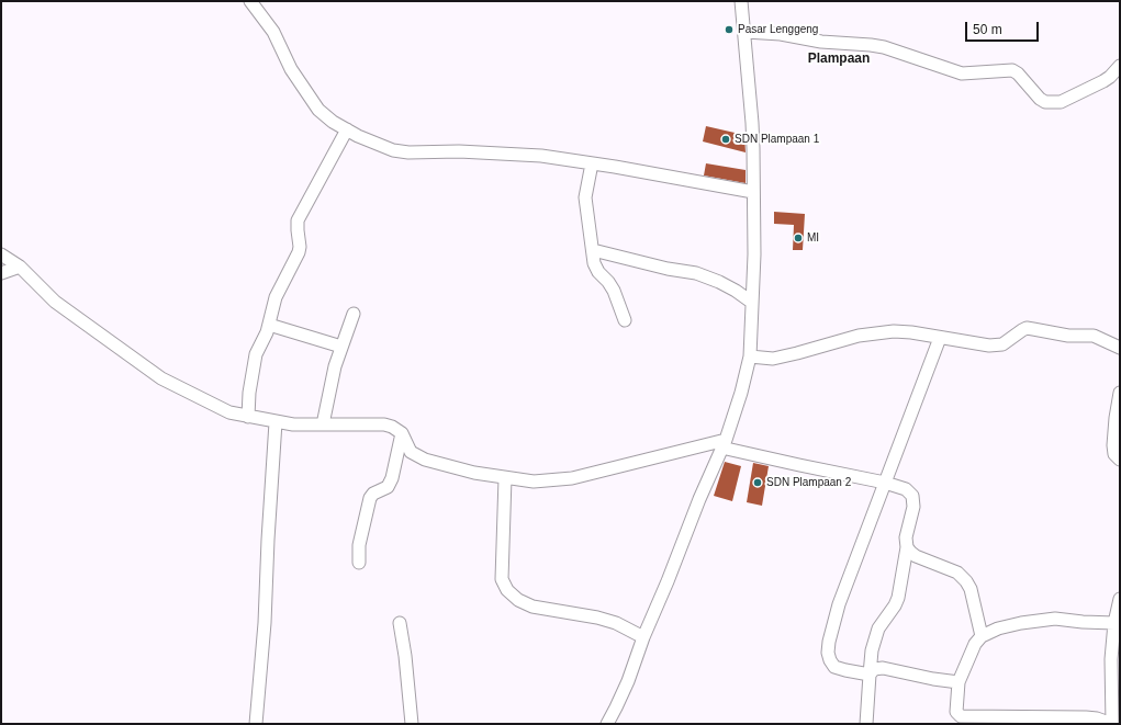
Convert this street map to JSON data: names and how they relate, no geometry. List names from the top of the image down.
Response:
{
  "districts": ["Plampaan"],
  "places": [
    "Pasar Lenggeng",
    "SDN Plampaan 1",
    "MI",
    "SDN Plampaan 2"
  ],
  "scale_bar": "50 m"
}
